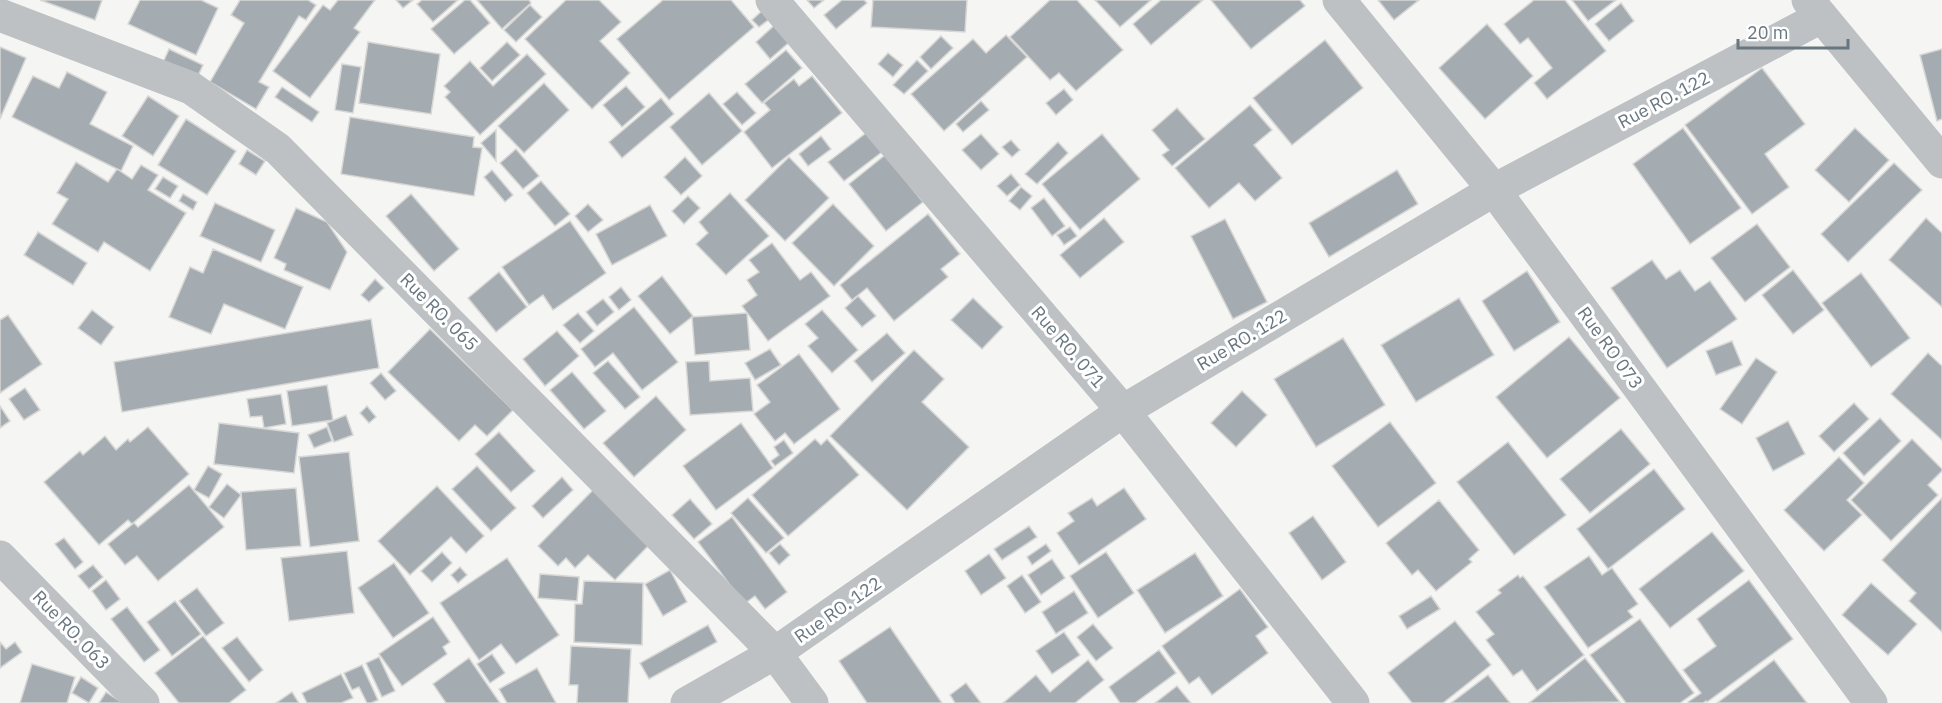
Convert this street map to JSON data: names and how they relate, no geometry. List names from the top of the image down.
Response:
{
  "streets": {
    "street": [
      "Rue RO. 122",
      "Rue RO. 065",
      "Rue RO. 071",
      "Rue RO 073",
      "Rue RO. 063"
    ]
  },
  "crossings": [
    ["Rue RO. 122", "Rue RO. 065"],
    ["Rue RO. 122", "Rue RO. 071"],
    ["Rue RO. 122", "Rue RO 073"]
  ],
  "scale_bar": "20 m"
}
